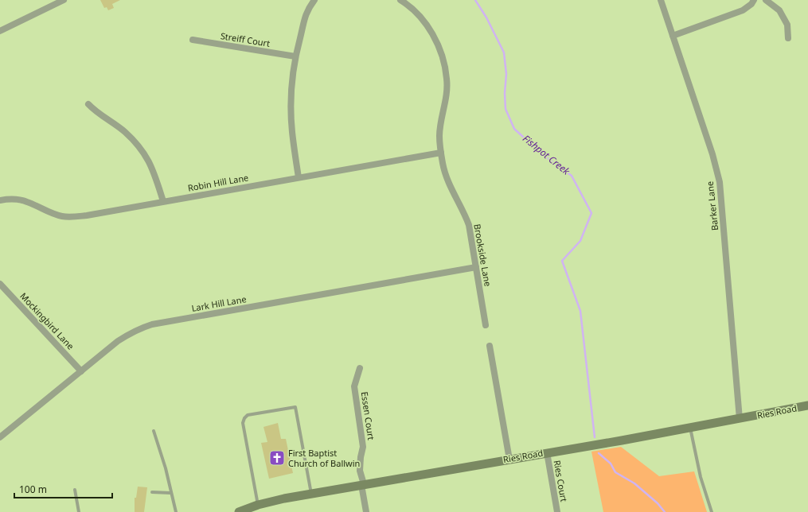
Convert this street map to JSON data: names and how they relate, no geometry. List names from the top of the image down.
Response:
{
  "streets": {
    "street": [
      "Streiff Court",
      "Robin Hill Lane",
      "Barker Lane",
      "Brookside Lane",
      "Lark Hill Lane",
      "Mockingbird Lane",
      "Ries Road",
      "Essen Court",
      "Ries Court"
    ]
  },
  "crossings": [
    ["Robin Hill Lane", "Brookside Lane"],
    ["Barker Lane", "Ries Road"],
    ["Brookside Lane", "Lark Hill Lane"],
    ["Lark Hill Lane", "Mockingbird Lane"],
    ["Ries Road", "Essen Court"],
    ["Ries Road", "Ries Court"]
  ],
  "water": ["Fishpot Creek"],
  "places": {
    "church": ["First Baptist Church of Ballwin"]
  },
  "scale_bar": "100 m"
}
